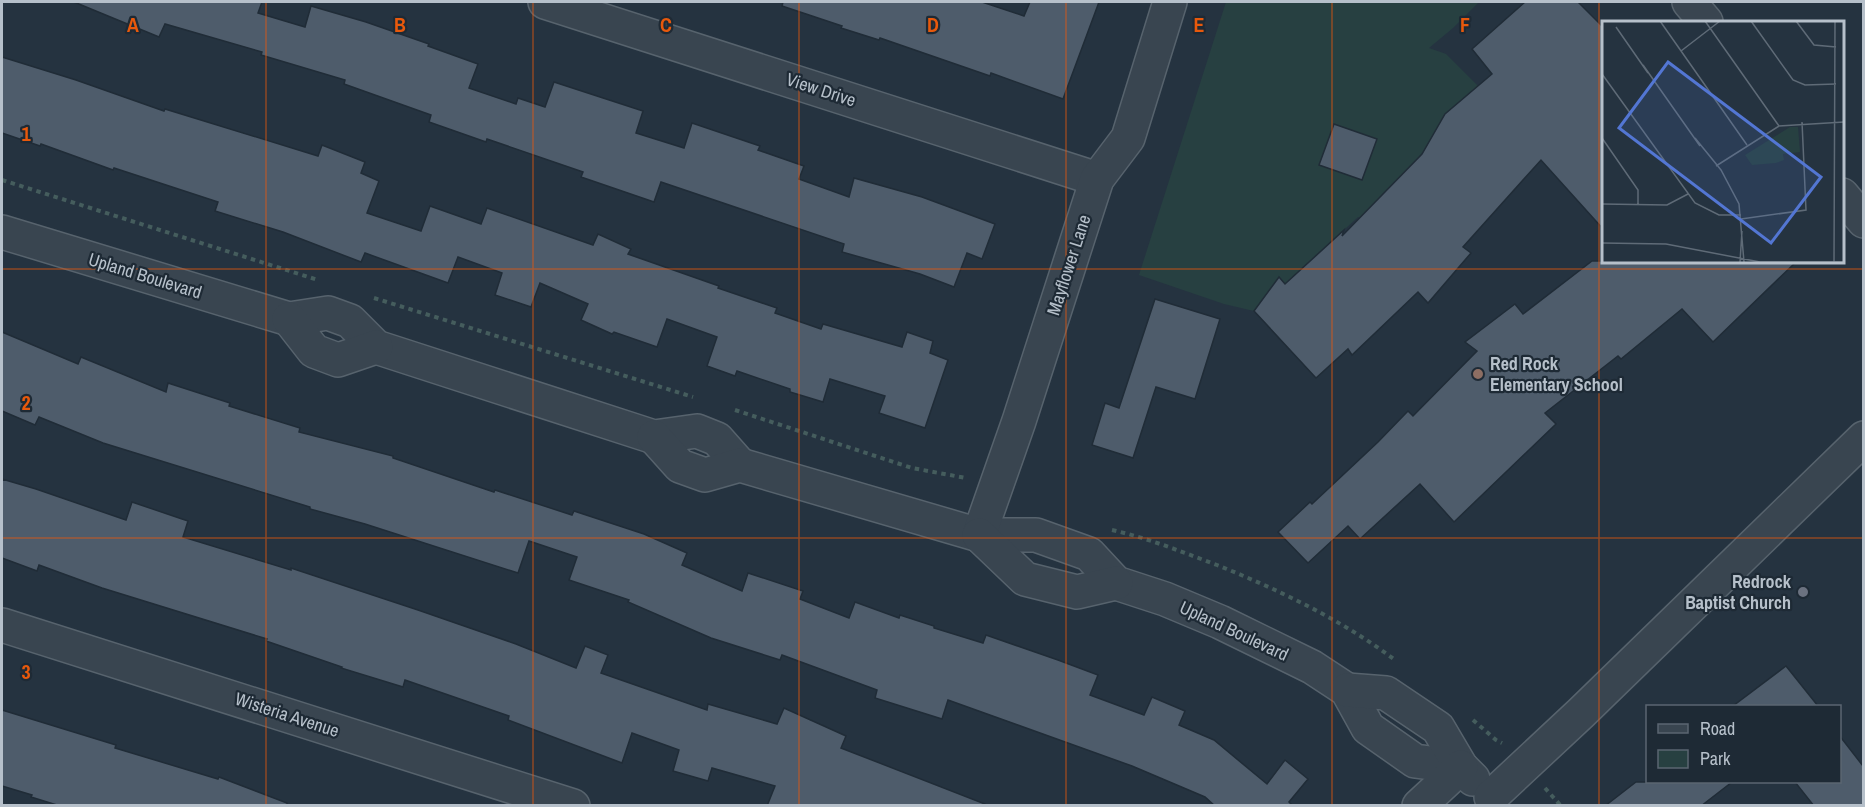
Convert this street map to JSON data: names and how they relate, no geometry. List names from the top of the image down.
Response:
{
  "streets": {
    "street": [
      "View Drive",
      "Mayflower Lane",
      "Upland Boulevard",
      "Wisteria Avenue"
    ]
  },
  "crossings": [
    ["View Drive", "Mayflower Lane"],
    ["Mayflower Lane", "Upland Boulevard"]
  ],
  "places": ["Red Rock Elementary School", "Redrock Baptist Church"],
  "legend": ["Road", "Park"],
  "grid": {
    "columns": [
      "A",
      "B",
      "C",
      "D",
      "E",
      "F"
    ],
    "rows": ["1", "2", "3"]
  }
}
